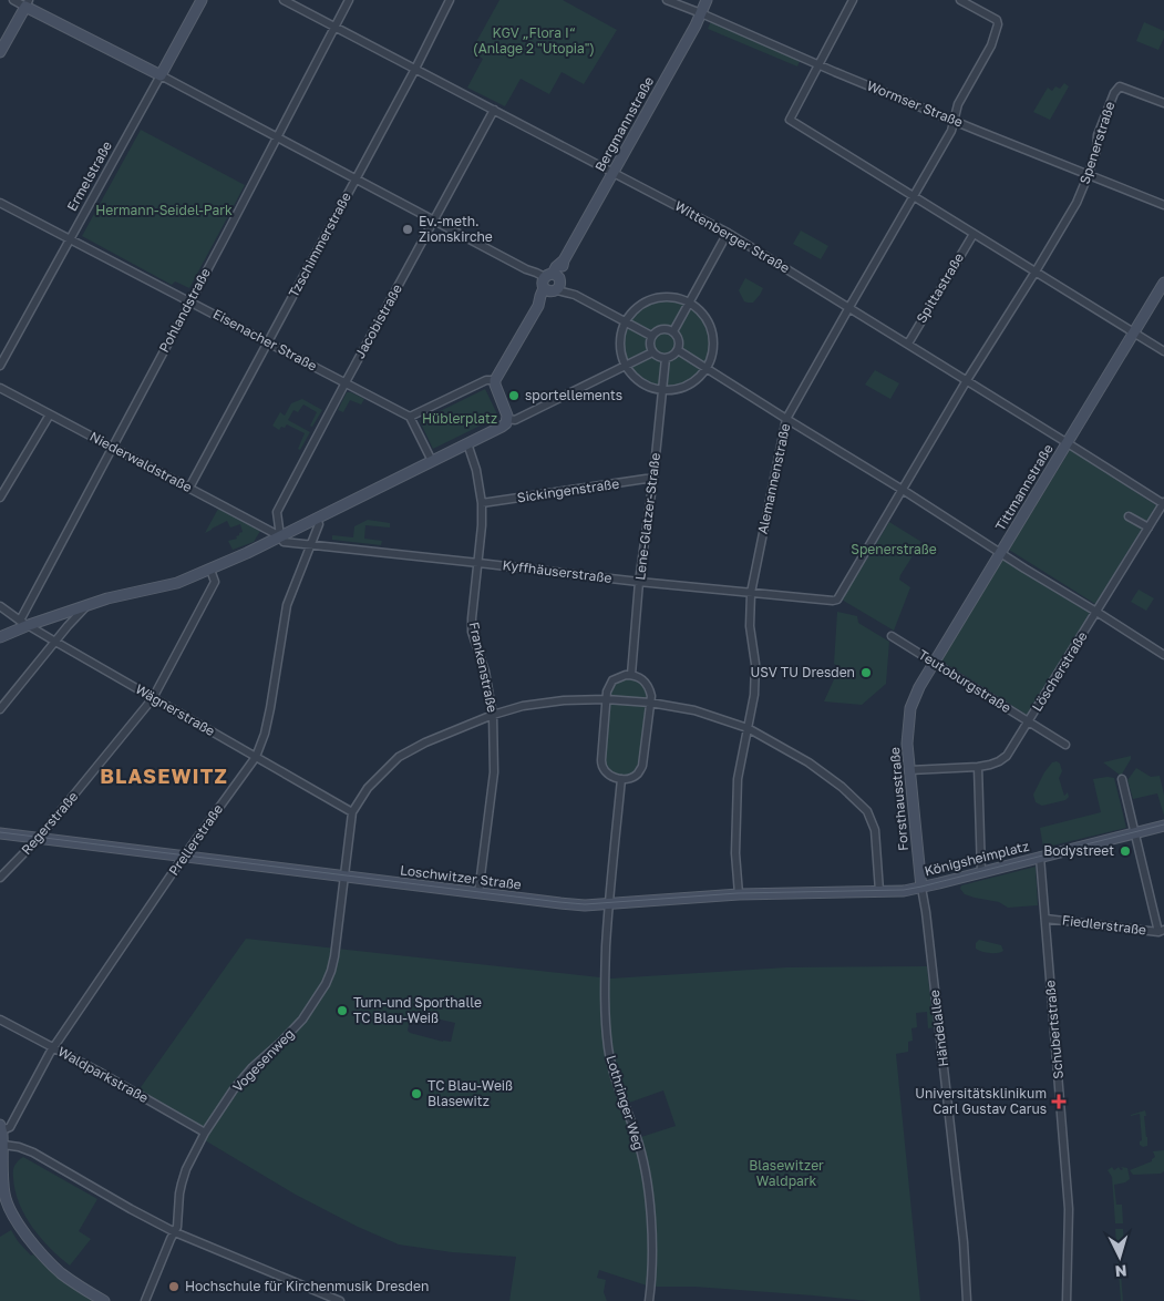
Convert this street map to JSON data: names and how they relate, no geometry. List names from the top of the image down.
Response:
{
  "streets": {
    "street": [
      "Wormser Straße",
      "Bergmannstraße",
      "Spenerstraße",
      "Ermelstraße",
      "Wittenberger Straße",
      "Tzschimmerstraße",
      "Spittastraße",
      "Pohlandstraße",
      "Jacobistraße",
      "Eisenacher Straße",
      "Niederwaldstraße",
      "Alemannenstraße",
      "Tittmannstraße",
      "Sickingenstraße",
      "Lene-Glatzer-Straße",
      "Kyffhäuserstraße",
      "Frankenstraße",
      "Löscherstraße",
      "Teutoburgstraße",
      "Wägnerstraße",
      "Forsthausstraße",
      "Regerstraße",
      "Prellerstraße",
      "Königsheimplatz",
      "Loschwitzer Straße",
      "Fiedlerstraße",
      "Händelallee",
      "Schubertstraße",
      "Vogesenweg",
      "Waldparkstraße",
      "Lothringer Weg"
    ]
  },
  "crossings": [
    ["Wormser Straße", "Bergmannstraße"],
    ["Wormser Straße", "Spenerstraße"],
    ["Wormser Straße", "Alemannenstraße"],
    ["Bergmannstraße", "Wittenberger Straße"],
    ["Spenerstraße", "Wittenberger Straße"],
    ["Spenerstraße", "Kyffhäuserstraße"],
    ["Ermelstraße", "Eisenacher Straße"],
    ["Wittenberger Straße", "Tzschimmerstraße"],
    ["Wittenberger Straße", "Spittastraße"],
    ["Wittenberger Straße", "Pohlandstraße"],
    ["Wittenberger Straße", "Jacobistraße"],
    ["Wittenberger Straße", "Alemannenstraße"],
    ["Wittenberger Straße", "Tittmannstraße"],
    ["Wittenberger Straße", "Löscherstraße"],
    ["Tzschimmerstraße", "Eisenacher Straße"],
    ["Tzschimmerstraße", "Niederwaldstraße"],
    ["Pohlandstraße", "Eisenacher Straße"],
    ["Pohlandstraße", "Niederwaldstraße"],
    ["Pohlandstraße", "Wägnerstraße"],
    ["Jacobistraße", "Eisenacher Straße"],
    ["Jacobistraße", "Niederwaldstraße"],
    ["Jacobistraße", "Kyffhäuserstraße"],
    ["Niederwaldstraße", "Kyffhäuserstraße"],
    ["Alemannenstraße", "Kyffhäuserstraße"],
    ["Alemannenstraße", "Loschwitzer Straße"],
    ["Tittmannstraße", "Teutoburgstraße"],
    ["Tittmannstraße", "Forsthausstraße"],
    ["Sickingenstraße", "Lene-Glatzer-Straße"],
    ["Sickingenstraße", "Frankenstraße"],
    ["Lene-Glatzer-Straße", "Kyffhäuserstraße"],
    ["Kyffhäuserstraße", "Frankenstraße"],
    ["Kyffhäuserstraße", "Prellerstraße"],
    ["Frankenstraße", "Loschwitzer Straße"],
    ["Löscherstraße", "Teutoburgstraße"],
    ["Löscherstraße", "Forsthausstraße"],
    ["Wägnerstraße", "Regerstraße"],
    ["Wägnerstraße", "Prellerstraße"],
    ["Wägnerstraße", "Vogesenweg"],
    ["Forsthausstraße", "Königsheimplatz"],
    ["Forsthausstraße", "Loschwitzer Straße"],
    ["Forsthausstraße", "Händelallee"],
    ["Regerstraße", "Loschwitzer Straße"],
    ["Prellerstraße", "Loschwitzer Straße"],
    ["Prellerstraße", "Waldparkstraße"],
    ["Königsheimplatz", "Loschwitzer Straße"],
    ["Königsheimplatz", "Händelallee"],
    ["Königsheimplatz", "Schubertstraße"],
    ["Loschwitzer Straße", "Händelallee"],
    ["Loschwitzer Straße", "Vogesenweg"],
    ["Loschwitzer Straße", "Lothringer Weg"],
    ["Fiedlerstraße", "Schubertstraße"],
    ["Vogesenweg", "Waldparkstraße"]
  ],
  "districts": ["BLASEWITZ"],
  "parks": [
    "KGV „Flora I“ (Anlage 2 \"Utopia\")",
    "Hermann-Seidel-Park",
    "Hüblerplatz",
    "Spenerstraße",
    "Blasewitzer Waldpark"
  ],
  "places": {
    "other": [
      "Ev.-meth. Zionskirche",
      "sportellements",
      "USV TU Dresden",
      "Bodystreet",
      "Turn-und Sporthalle TC Blau-Weiß",
      "TC Blau-Weiß Blasewitz",
      "Hochschule für Kirchenmusik Dresden"
    ],
    "health": ["Universitätsklinikum Carl Gustav Carus"]
  },
  "north": "bottom"
}
